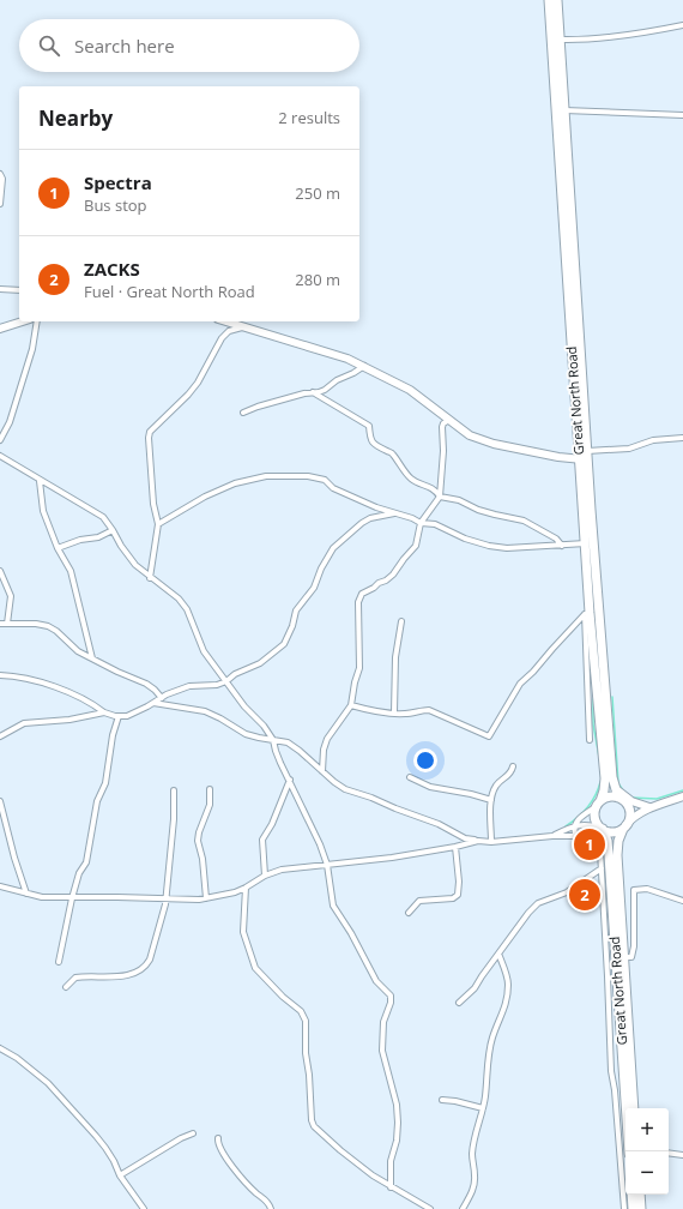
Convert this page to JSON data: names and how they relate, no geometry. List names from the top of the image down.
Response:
{
  "streets": {
    "main road": ["Great North Road"]
  },
  "page": {
    "search": "Search here",
    "heading": ["Nearby", "2 results"],
    "list": [
      {
        "mark": "1",
        "name": "Spectra",
        "note": "Bus stop",
        "value": "250 m"
      },
      {
        "mark": "2",
        "name": "ZACKS",
        "note": "Fuel · Great North Road",
        "value": "280 m"
      }
    ],
    "pins": ["1", "2"],
    "map_buttons": ["+", "−"]
  }
}
